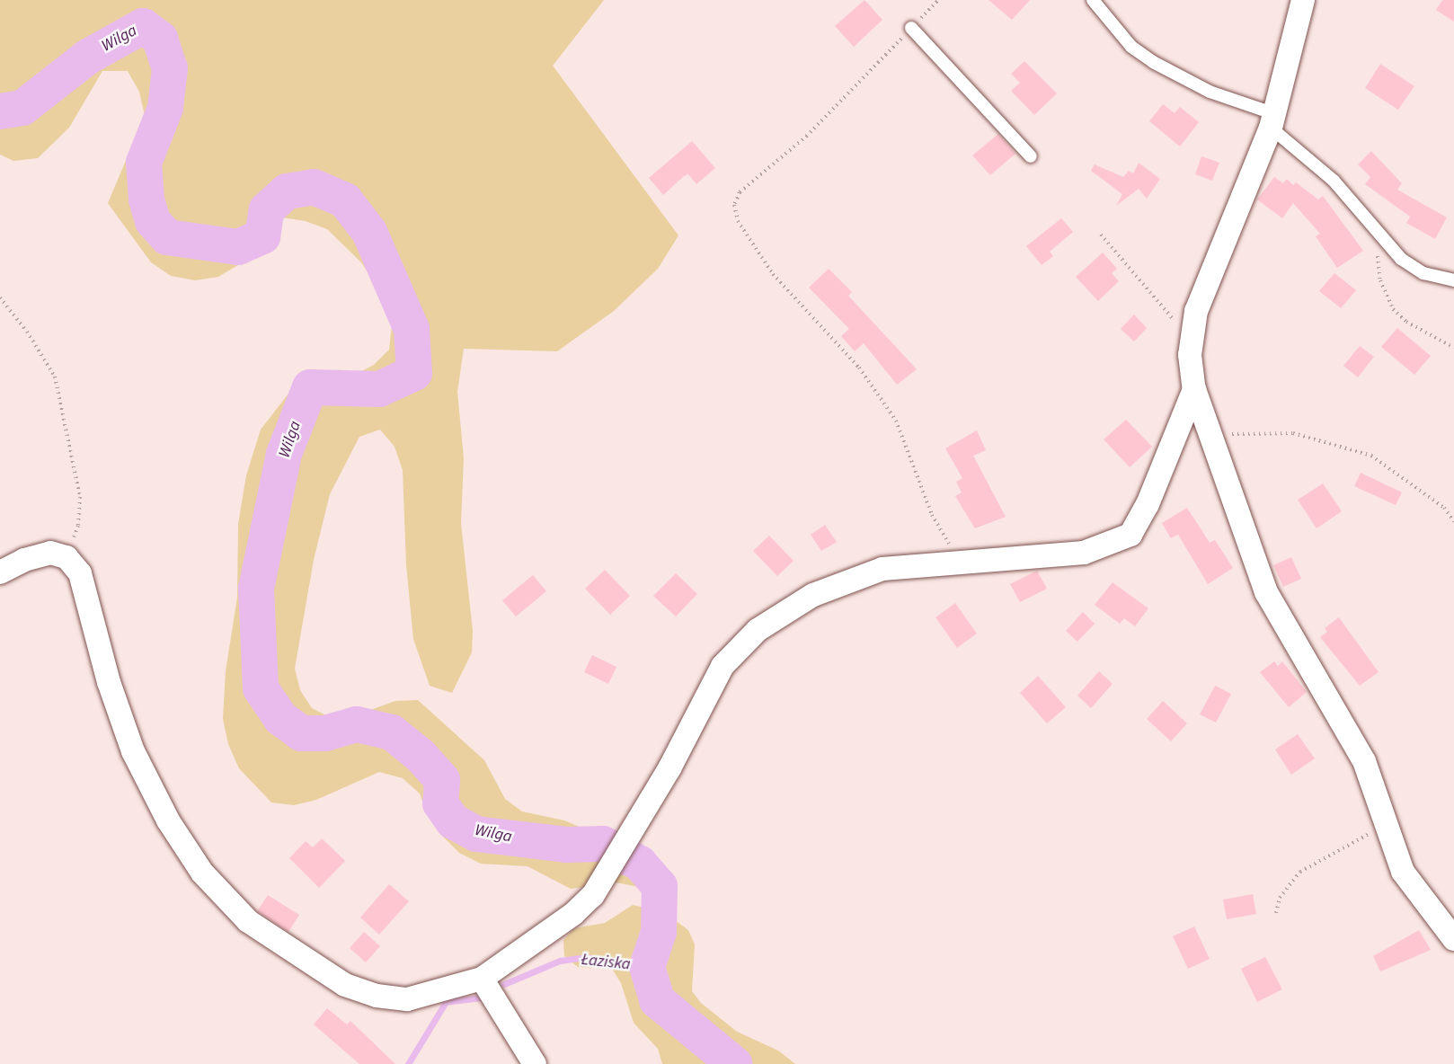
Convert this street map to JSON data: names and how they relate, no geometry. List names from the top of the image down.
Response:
{
  "water": ["Wilga", "Łaziska"]
}
